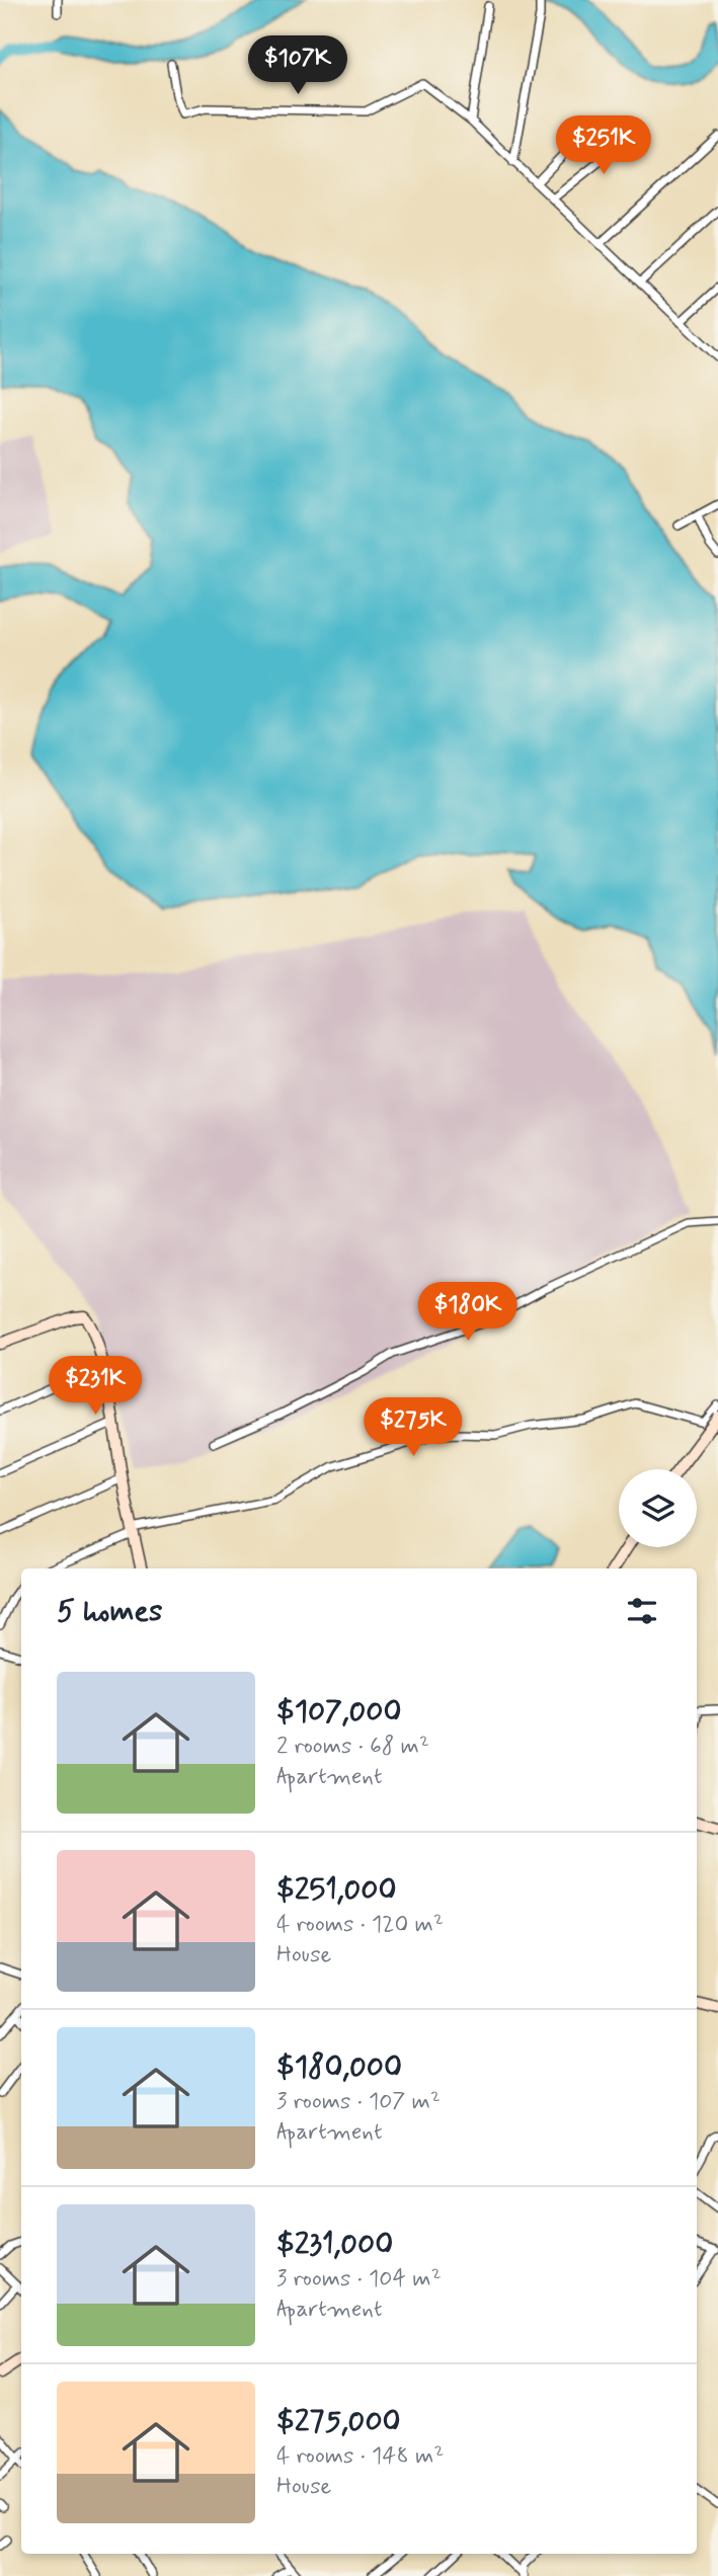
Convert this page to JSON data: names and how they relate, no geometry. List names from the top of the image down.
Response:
{
  "page": {
    "price": [
      "$107K",
      "$251K",
      "$180K",
      "$231K",
      "$275K"
    ],
    "heading": "5 homes",
    "list": [
      {
        "name": "$107,000",
        "note": "2 rooms · 68 m² · Apartment"
      },
      {
        "name": "$251,000",
        "note": "4 rooms · 120 m² · House"
      },
      {
        "name": "$180,000",
        "note": "3 rooms · 107 m² · Apartment"
      },
      {
        "name": "$231,000",
        "note": "3 rooms · 104 m² · Apartment"
      },
      {
        "name": "$275,000",
        "note": "4 rooms · 148 m² · House"
      }
    ]
  }
}
